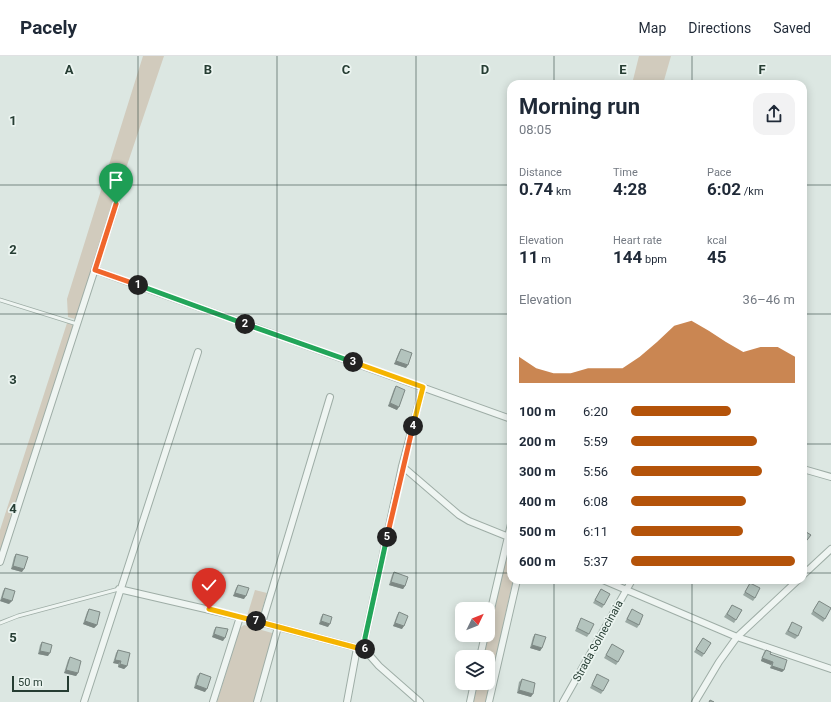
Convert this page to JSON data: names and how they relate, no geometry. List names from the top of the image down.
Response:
{
  "streets": {
    "street": ["Strada Solnecinaia"]
  },
  "scale_bar": "50 m",
  "north": "top right",
  "page": {
    "header": "Pacely",
    "nav": ["Map", "Directions", "Saved"],
    "heading": ["Morning run", "08:05"],
    "stats": [
      ["Distance", "0.74 km"],
      ["Time", "4:28"],
      ["Pace", "6:02 /km"],
      ["Elevation", "11 m"],
      ["Heart rate", "144 bpm"],
      ["kcal", "45"]
    ],
    "pins": [
      "1",
      "2",
      "3",
      "4",
      "5",
      "7",
      "6"
    ],
    "chart": ["Elevation", "36–46 m"],
    "list": [
      {
        "name": "100 m",
        "note": "6:20"
      },
      {
        "name": "200 m",
        "note": "5:59"
      },
      {
        "name": "300 m",
        "note": "5:56"
      },
      {
        "name": "400 m",
        "note": "6:08"
      },
      {
        "name": "500 m",
        "note": "6:11"
      },
      {
        "name": "600 m",
        "note": "5:37"
      }
    ],
    "scale": "50 m"
  },
  "grid": {
    "columns": [
      "A",
      "B",
      "C",
      "D",
      "E",
      "F"
    ],
    "rows": [
      "1",
      "2",
      "3",
      "4",
      "5"
    ]
  }
}
